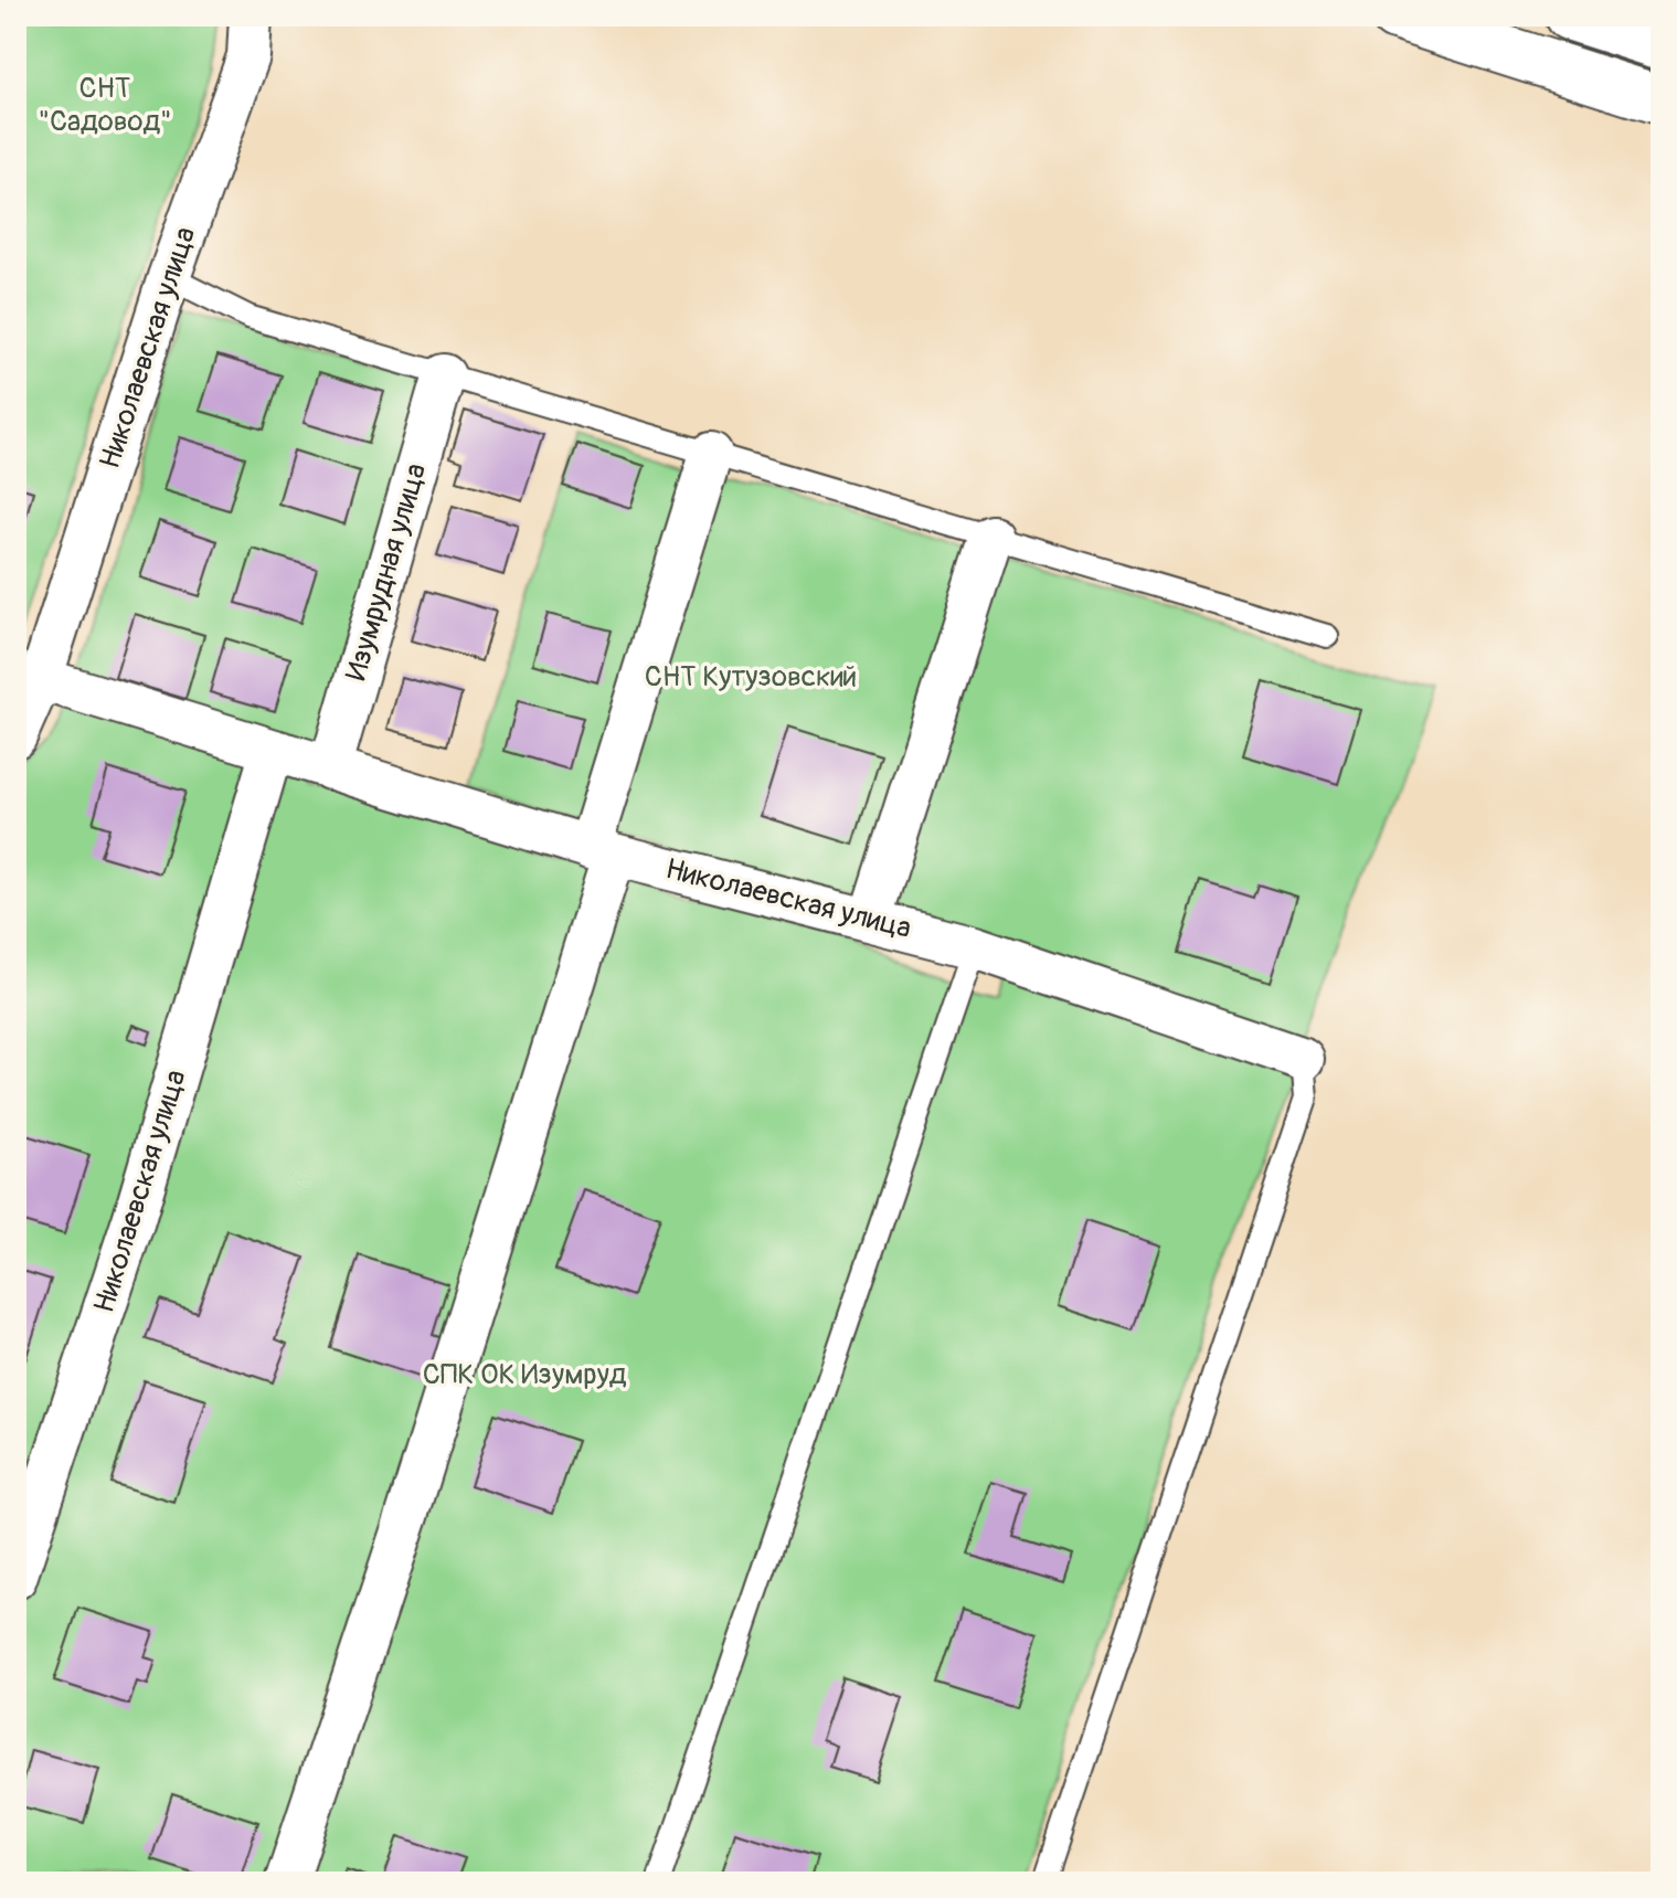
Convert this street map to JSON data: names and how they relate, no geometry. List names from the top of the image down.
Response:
{
  "streets": {
    "street": ["Николаевская улица", "Изумрудная улица"]
  },
  "crossings": [
    ["Николаевская улица", "Изумрудная улица"]
  ],
  "parks": ["СНТ \"Садовод\"", "СНТ Кутузовский", "СПК ОК Изумруд"]
}
